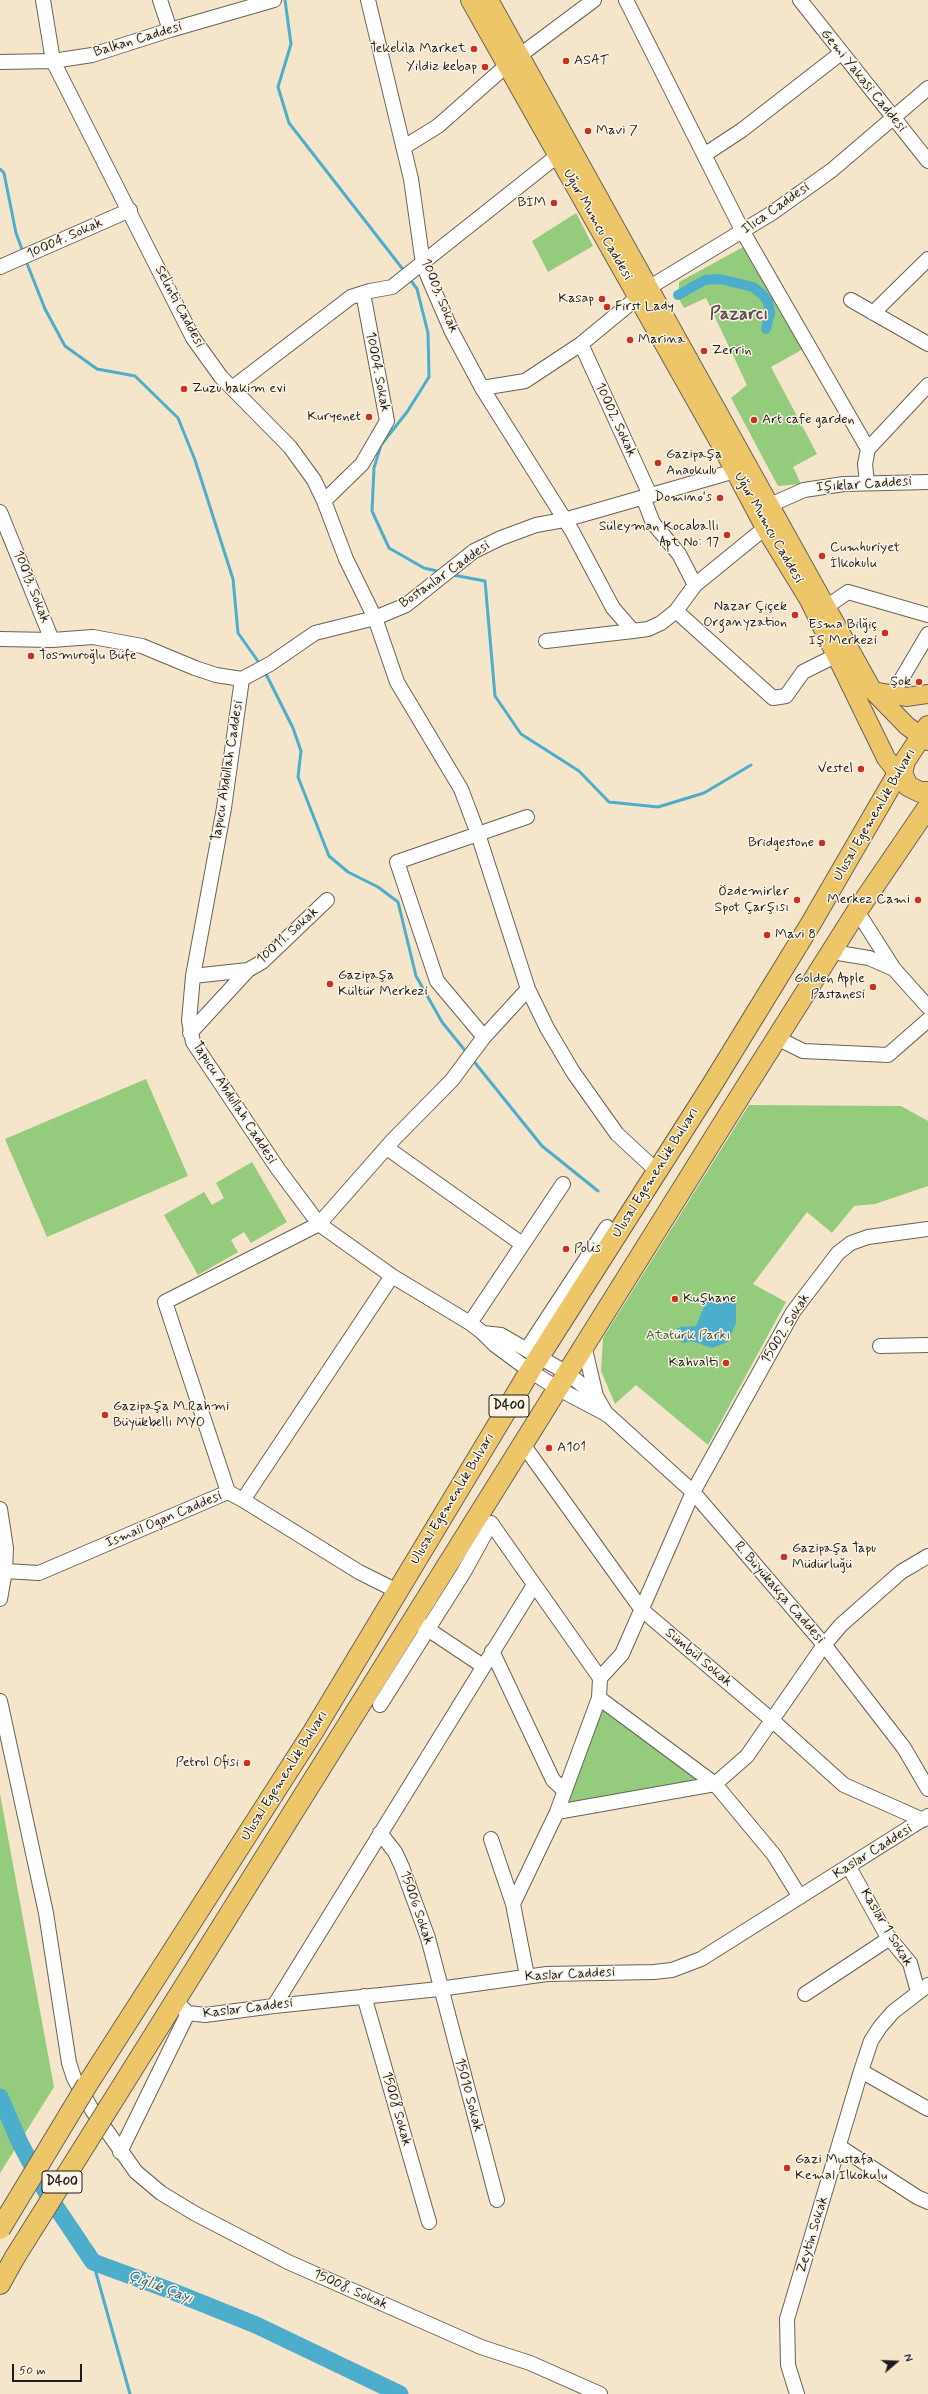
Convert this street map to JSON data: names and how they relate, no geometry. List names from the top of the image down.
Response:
{
  "streets": {
    "highway": ["Ulusal Egemenlik Bulvarı", "D400"],
    "main road": ["Uğur Mumcu Caddesi"],
    "street": [
      "Balkan Caddesi",
      "Gemi Yakasi Caddesi",
      "Ilıca Caddesi",
      "10004. Sokak",
      "10003. Sokak",
      "Selinti Caddesi",
      "10002. Sokak",
      "Işıklar Caddesi",
      "Bostanlar Caddesi",
      "10013. Sokak",
      "Tapucu Abdullah Caddesi",
      "10011. Sokak",
      "15002. Sokak",
      "Ismail Ogan Caddesi",
      "R. Büyükakça Caddesi",
      "Sümbül Sokak",
      "Kaslar Caddesi",
      "15006 Sokak",
      "Kaslar 1 Sokak",
      "15010 Sokak",
      "15008 Sokak",
      "Zeytin Sokak",
      "15008. Sokak"
    ]
  },
  "crossings": [
    ["Balkan Caddesi", "Selinti Caddesi"],
    ["Gemi Yakasi Caddesi", "Ilıca Caddesi"],
    ["Ilıca Caddesi", "Uğur Mumcu Caddesi"],
    ["Ilıca Caddesi", "10003. Sokak"],
    ["Ilıca Caddesi", "10002. Sokak"],
    ["Uğur Mumcu Caddesi", "Işıklar Caddesi"],
    ["Uğur Mumcu Caddesi", "Bostanlar Caddesi"],
    ["Uğur Mumcu Caddesi", "Ulusal Egemenlik Bulvarı"],
    ["10004. Sokak", "Selinti Caddesi"],
    ["10003. Sokak", "Bostanlar Caddesi"],
    ["Selinti Caddesi", "Bostanlar Caddesi"],
    ["Selinti Caddesi", "Ulusal Egemenlik Bulvarı"],
    ["10002. Sokak", "Bostanlar Caddesi"],
    ["Bostanlar Caddesi", "Tapucu Abdullah Caddesi"],
    ["Tapucu Abdullah Caddesi", "Ulusal Egemenlik Bulvarı"],
    ["Tapucu Abdullah Caddesi", "10011. Sokak"],
    ["Tapucu Abdullah Caddesi", "R. Büyükakça Caddesi"],
    ["Ulusal Egemenlik Bulvarı", "Ismail Ogan Caddesi"],
    ["Ulusal Egemenlik Bulvarı", "R. Büyükakça Caddesi"],
    ["Ulusal Egemenlik Bulvarı", "Sümbül Sokak"],
    ["Ulusal Egemenlik Bulvarı", "Kaslar Caddesi"],
    ["15002. Sokak", "R. Büyükakça Caddesi"],
    ["15002. Sokak", "Sümbül Sokak"],
    ["Sümbül Sokak", "Kaslar Caddesi"],
    ["Kaslar Caddesi", "15006 Sokak"],
    ["Kaslar Caddesi", "Kaslar 1 Sokak"],
    ["Kaslar Caddesi", "15010 Sokak"],
    ["Kaslar Caddesi", "15008 Sokak"],
    ["15006 Sokak", "15010 Sokak"],
    ["Kaslar 1 Sokak", "Zeytin Sokak"]
  ],
  "districts": ["Pazarcı"],
  "water": ["Çığlık Çayı"],
  "parks": ["Atatürk Parkı"],
  "places": [
    "Tekelila Market",
    "ASAT",
    "Yildiz kebap",
    "Mavi 7",
    "BİM",
    "Kasap",
    "First Lady",
    "Marina",
    "Zerrin",
    "Zuzu bakim evi",
    "Kuryenet",
    "Art cafe garden",
    "Gazipaşa Anaokulu",
    "Domino's",
    "Süleyman Kocaballı Apt No: 17",
    "Cumhuriyet İlkokulu",
    "Nazar Çiçek Organyzation",
    "Esma Bilğiç Iş Merkezi",
    "Tosmuroğlu Büfe",
    "Şok",
    "Vestel",
    "Bridgestone",
    "Özdemirler Spot Çarşısı",
    "Merkez Cami",
    "Mavi 8",
    "Gazipaşa Kültür Merkezi",
    "Golden Apple Pastanesi",
    "Polis",
    "Kuşhane",
    "Kahvalti",
    "Gazipaşa M.Rahmi Büyükbellı MYO",
    "A101",
    "Gazipaşa Tapu Müdürluğü",
    "Petrol Ofisi",
    "Gazi Mustafa Kemal Ilkokulu"
  ],
  "scale_bar": "50 m",
  "north": "right"
}
